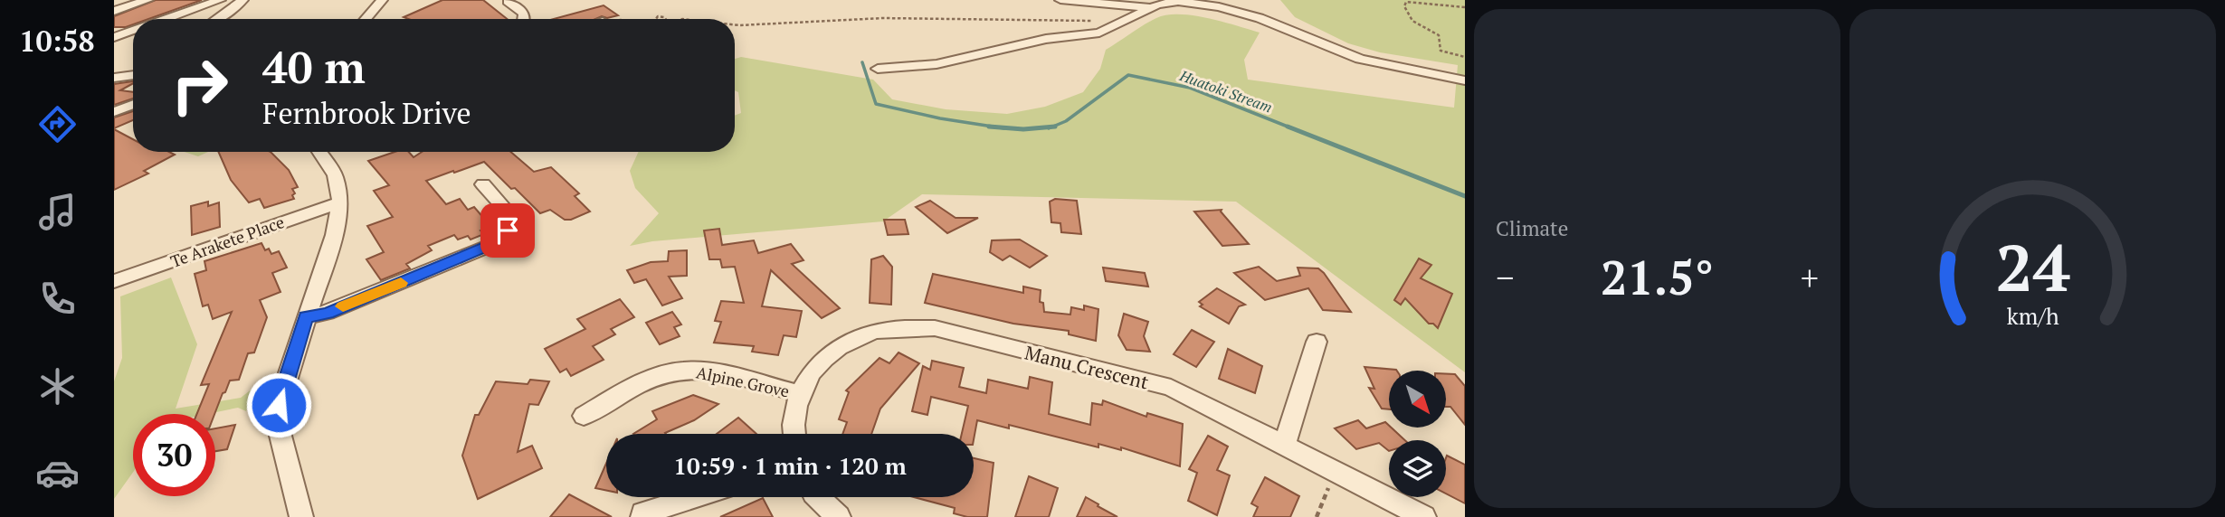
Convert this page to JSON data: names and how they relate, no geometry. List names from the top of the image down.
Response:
{
  "streets": {
    "street": ["Te Arakete Place", "Manu Crescent", "Alpine Grove"]
  },
  "crossings": [
    ["Manu Crescent", "Alpine Grove"]
  ],
  "water": ["Huatoki Stream"],
  "north": "bottom right",
  "page": {
    "tabs": "10:58",
    "tile": "Climate",
    "turn": ["40 m", "Fernbrook Drive"],
    "heat": ["−", "21.5°", "+"],
    "limit": "30",
    "trip": "10:59 · 1 min · 120 m",
    "gauge": ["24", "km/h"]
  }
}
